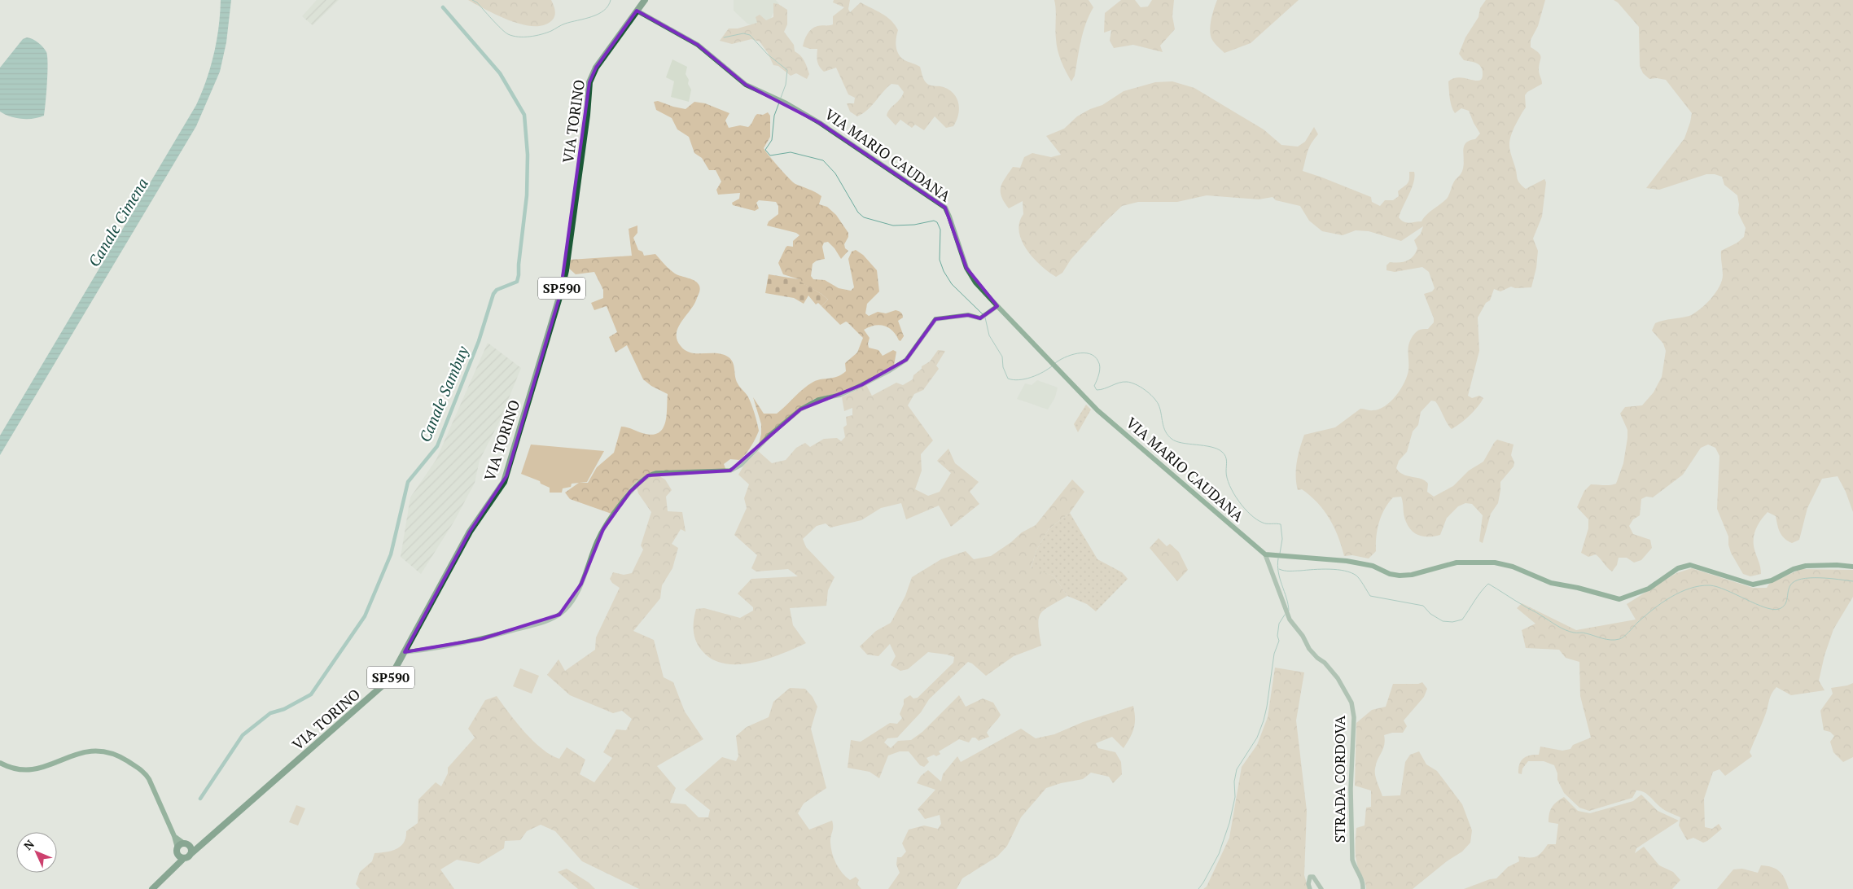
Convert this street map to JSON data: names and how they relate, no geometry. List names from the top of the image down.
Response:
{
  "streets": {
    "main road": ["VIA TORINO", "VIA MARIO CAUDANA", "SP590"],
    "street": ["STRADA CORDOVA"]
  },
  "crossings": [
    ["VIA TORINO", "VIA MARIO CAUDANA"],
    ["VIA MARIO CAUDANA", "STRADA CORDOVA"]
  ],
  "water": ["Canale Cimena", "Canale Sambuy"],
  "north": "top left"
}
